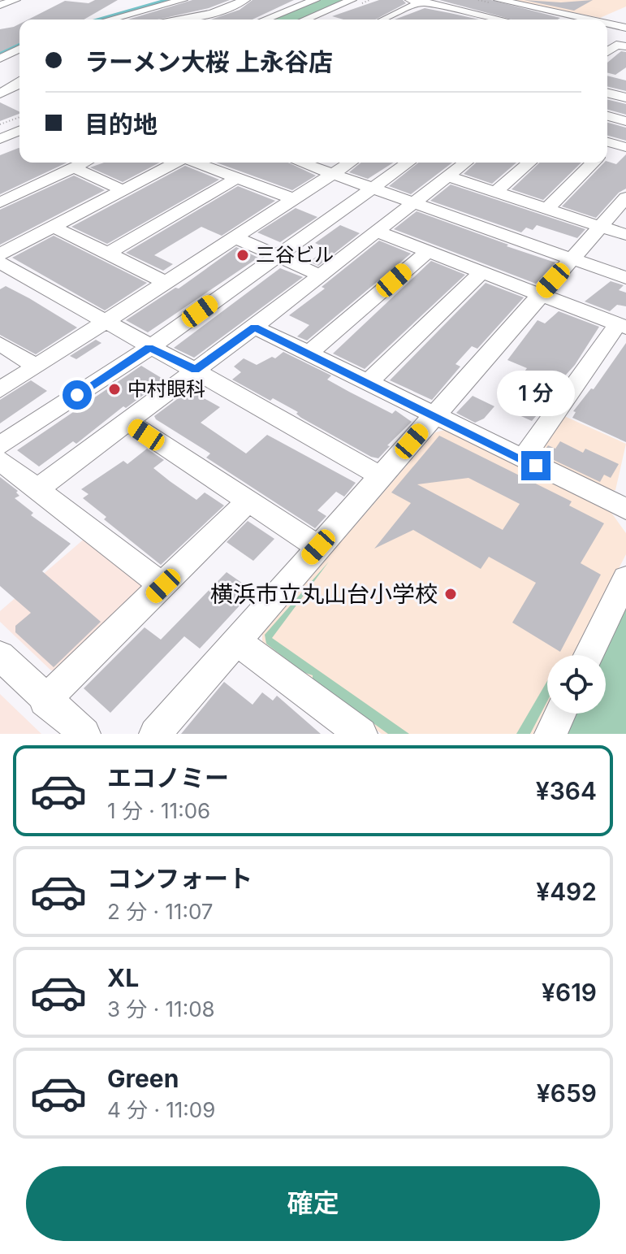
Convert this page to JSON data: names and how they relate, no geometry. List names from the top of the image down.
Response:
{
  "places": ["三谷ビル", "中村眼科", "横浜市立丸山台小学校"],
  "page": {
    "banner": ["ラーメン大桜 上永谷店", "目的地"],
    "bubble": "1 分",
    "list": [
      {
        "name": "エコノミー",
        "note": "1 分 · 11:06",
        "value": "¥364"
      },
      {
        "name": "コンフォート",
        "note": "2 分 · 11:07",
        "value": "¥492"
      },
      {
        "name": "XL",
        "note": "3 分 · 11:08",
        "value": "¥619"
      },
      {
        "name": "Green",
        "note": "4 分 · 11:09",
        "value": "¥659"
      }
    ],
    "buttons": "確定"
  }
}
